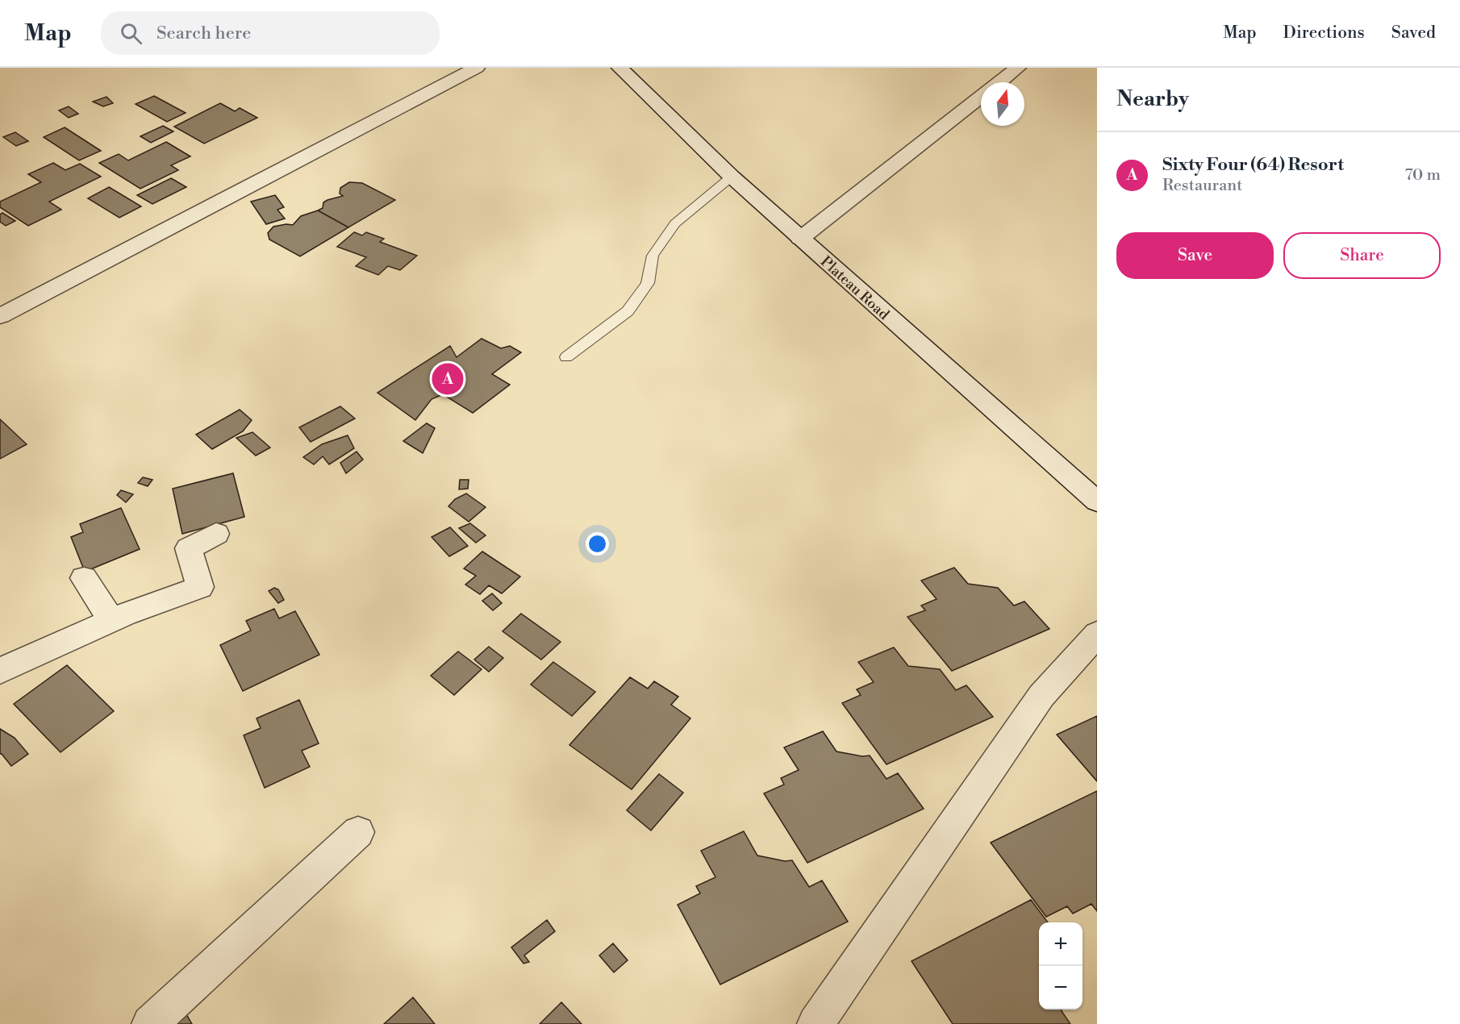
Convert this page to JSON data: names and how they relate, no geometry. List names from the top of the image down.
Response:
{
  "streets": {
    "street": ["Plateau Road"]
  },
  "north": "top",
  "page": {
    "header": "Map",
    "search": "Search here",
    "nav": ["Map", "Directions", "Saved"],
    "heading": "Nearby",
    "list": [
      {
        "mark": "A",
        "name": "Sixty Four (64) Resort",
        "note": "Restaurant",
        "value": "70 m"
      }
    ],
    "buttons": ["Save", "Share"],
    "pins": "A",
    "map_buttons": ["+", "−"]
  }
}
